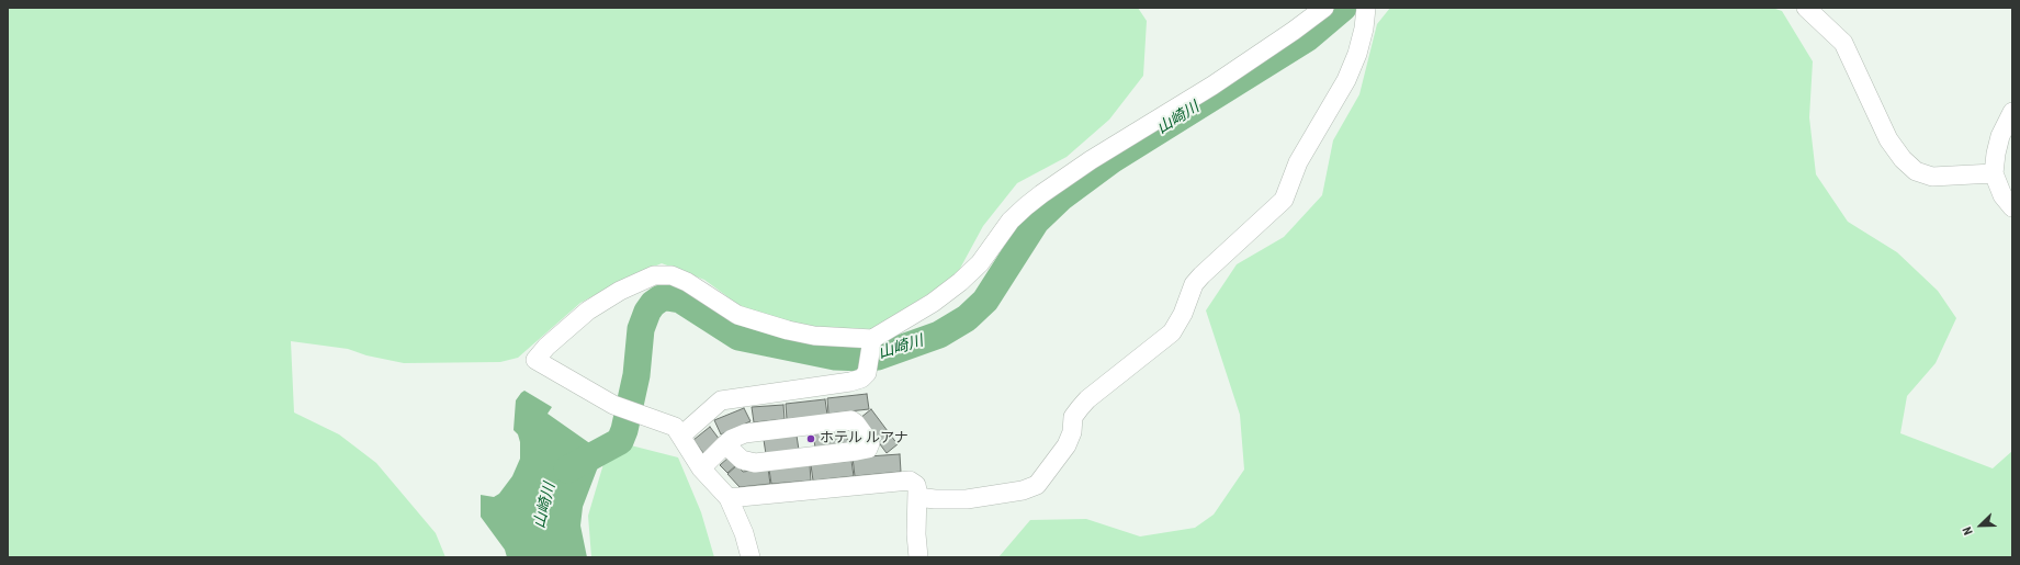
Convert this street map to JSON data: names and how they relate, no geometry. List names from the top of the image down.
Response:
{
  "water": ["山崎川"],
  "places": ["ホテル ルアナ"],
  "north": "bottom left"
}
